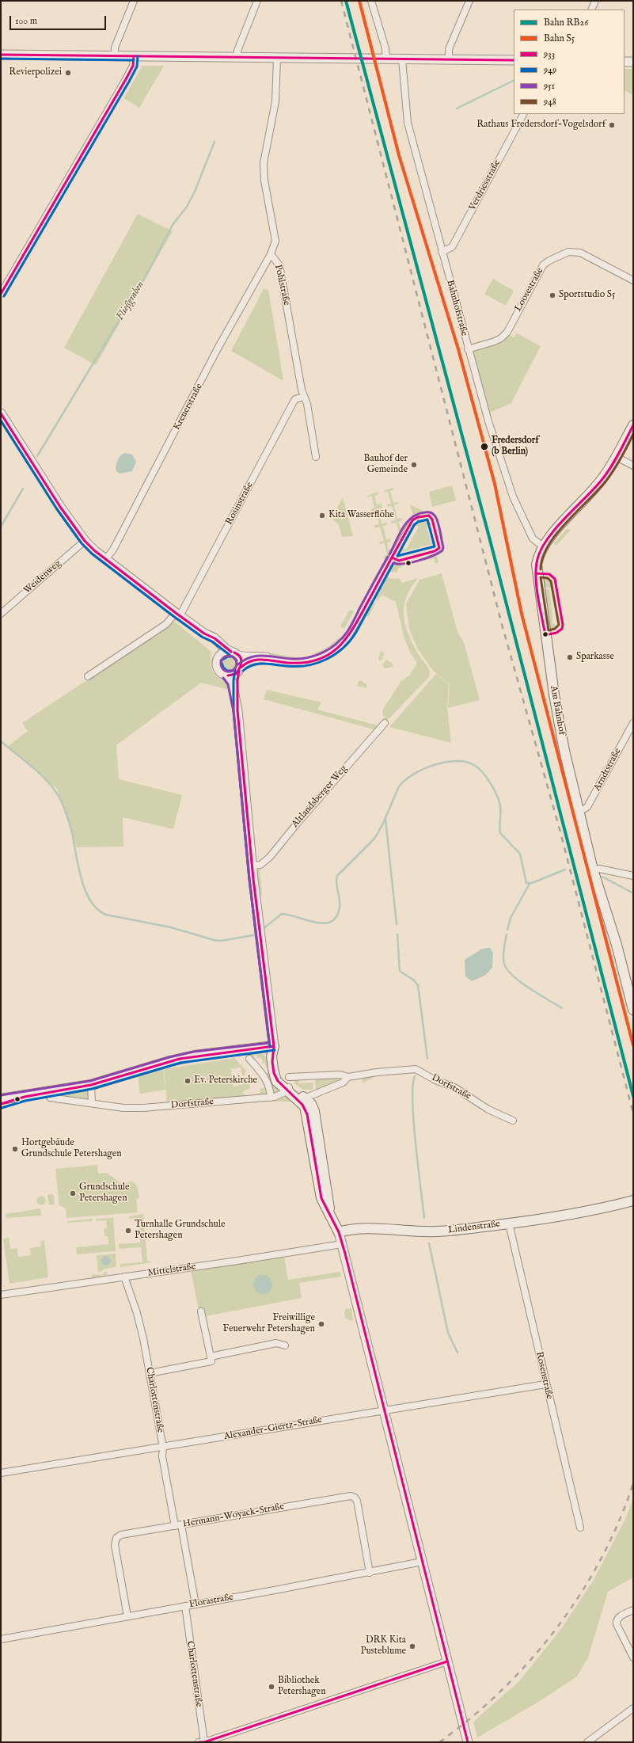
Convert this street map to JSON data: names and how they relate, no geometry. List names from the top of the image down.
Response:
{
  "streets": {
    "main road": ["Am Bahnhof", "Lindenstraße"],
    "street": [
      "Verdriesstraße",
      "Pohlstraße",
      "Loosestraße",
      "Bahnhofstraße",
      "Kreuerstraße",
      "Rosinstraße",
      "Weidenweg",
      "Arndtstraße",
      "Altlandsberger Weg",
      "Dorfstraße",
      "Mittelstraße",
      "Rosenstraße",
      "Charlottenstraße",
      "Alexander-Giertz-Straße",
      "Hermann-Woyack-Straße",
      "Florastraße"
    ]
  },
  "crossings": [
    ["Verdriesstraße", "Bahnhofstraße"],
    ["Pohlstraße", "Kreuerstraße"],
    ["Pohlstraße", "Rosinstraße"],
    ["Loosestraße", "Bahnhofstraße"],
    ["Bahnhofstraße", "Am Bahnhof"],
    ["Am Bahnhof", "Arndtstraße"],
    ["Lindenstraße", "Rosenstraße"],
    ["Mittelstraße", "Charlottenstraße"],
    ["Rosenstraße", "Alexander-Giertz-Straße"],
    ["Charlottenstraße", "Alexander-Giertz-Straße"],
    ["Charlottenstraße", "Hermann-Woyack-Straße"],
    ["Charlottenstraße", "Florastraße"],
    ["Hermann-Woyack-Straße", "Florastraße"]
  ],
  "water": ["Fließgraben"],
  "places": [
    "Revierpolizei",
    "Rathaus Fredersdorf-Vogelsdorf",
    "Sportstudio S5",
    "Fredersdorf (b Berlin)",
    "Bauhof der Gemeinde",
    "Kita Wasserflöhe",
    "Sparkasse",
    "Ev. Peterskirche",
    "Hortgebäude Grundschule Petershagen",
    "Grundschule Petershagen",
    "Turnhalle Grundschule Petershagen",
    "Freiwillige Feuerwehr Petershagen",
    "DRK Kita Pusteblume",
    "Bibliothek Petershagen"
  ],
  "lines": [
    "rail line RB26",
    "rail line S5",
    "transit line 933",
    "transit line 949",
    "transit line 948",
    "transit line 951"
  ],
  "legend": [
    "Bahn RB26",
    "Bahn S5",
    "933",
    "949",
    "951",
    "948"
  ],
  "scale_bar": "100 m"
}
